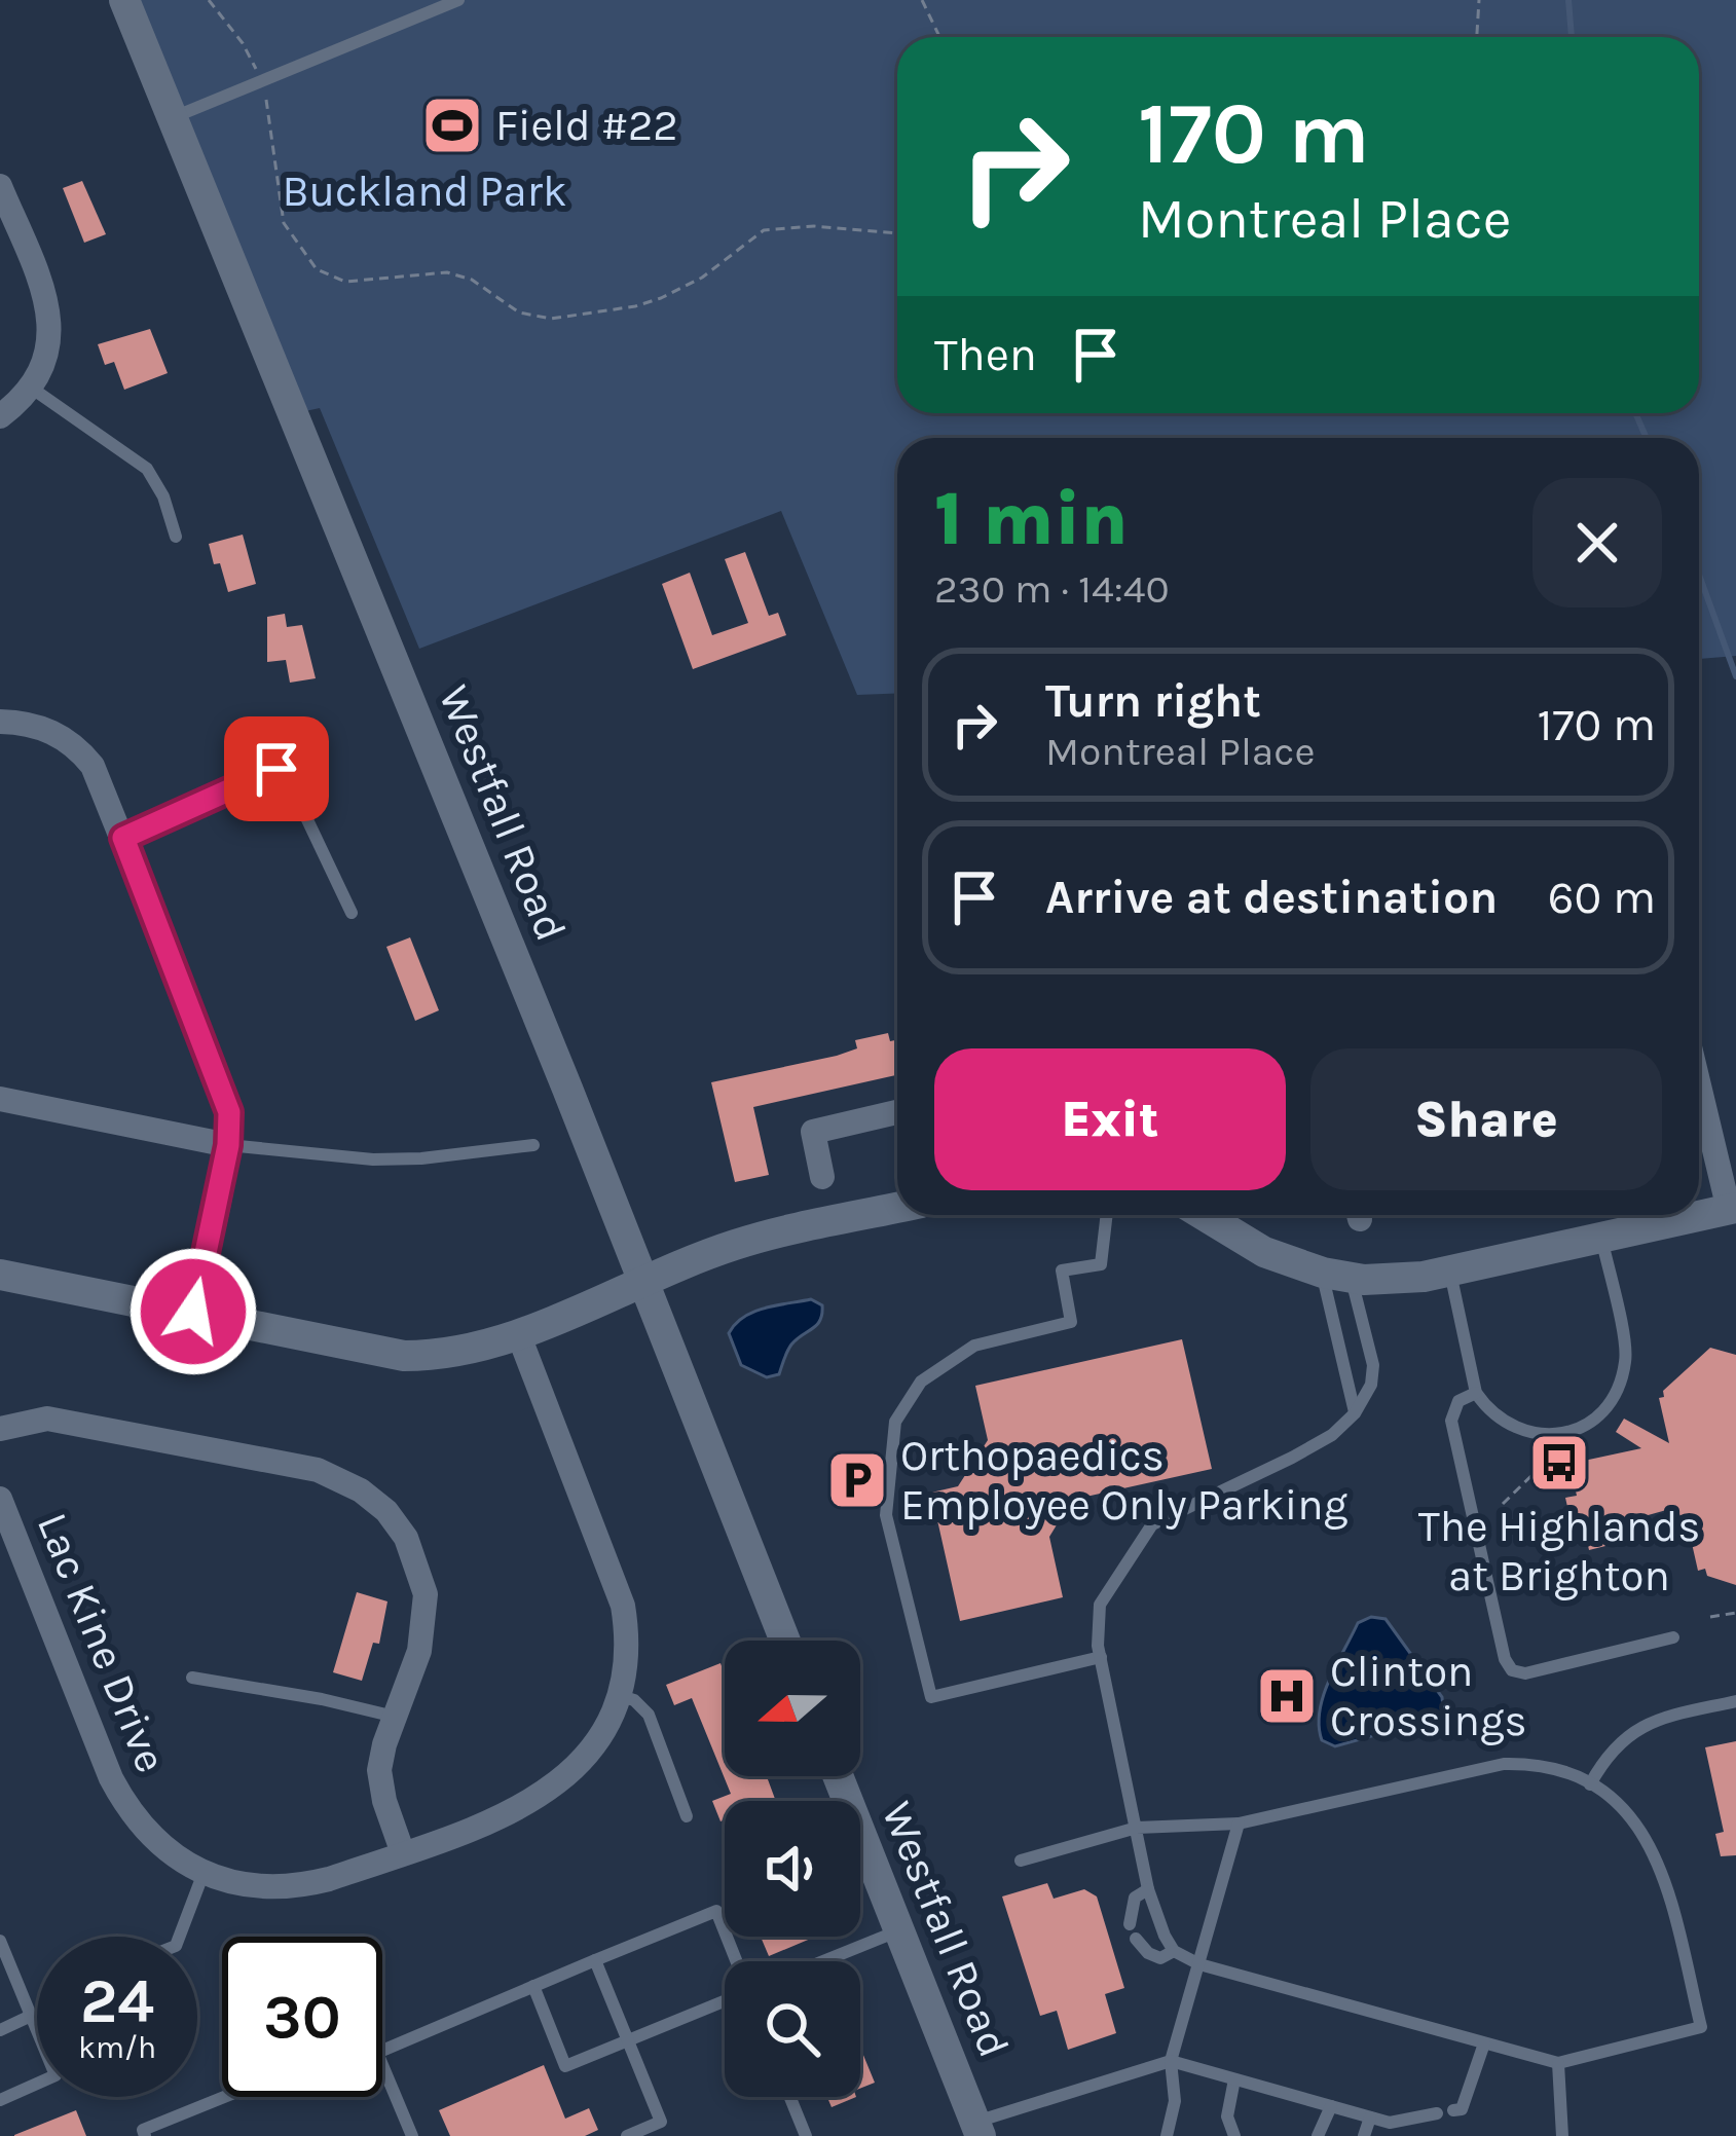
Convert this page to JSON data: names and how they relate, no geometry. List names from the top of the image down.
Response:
{
  "streets": {
    "street": ["Westfall Road", "Lac Kine Drive"]
  },
  "parks": ["Buckland Park"],
  "places": {
    "sports": ["Field #22"],
    "bus stop": ["The Highlands at Brighton"],
    "parking": ["Orthopaedics Employee Only Parking"],
    "hospital": ["Clinton Crossings"]
  },
  "north": "left",
  "page": {
    "turn": ["170 m", "Montreal Place"],
    "then": "Then",
    "heading": ["1 min", "230 m · 14:40"],
    "list": [
      {
        "name": "Turn right",
        "note": "Montreal Place",
        "value": "170 m"
      },
      {
        "name": "Arrive at destination",
        "value": "60 m"
      }
    ],
    "buttons": ["Exit", "Share"],
    "speed": "24 km/h",
    "limit": "30"
  }
}
